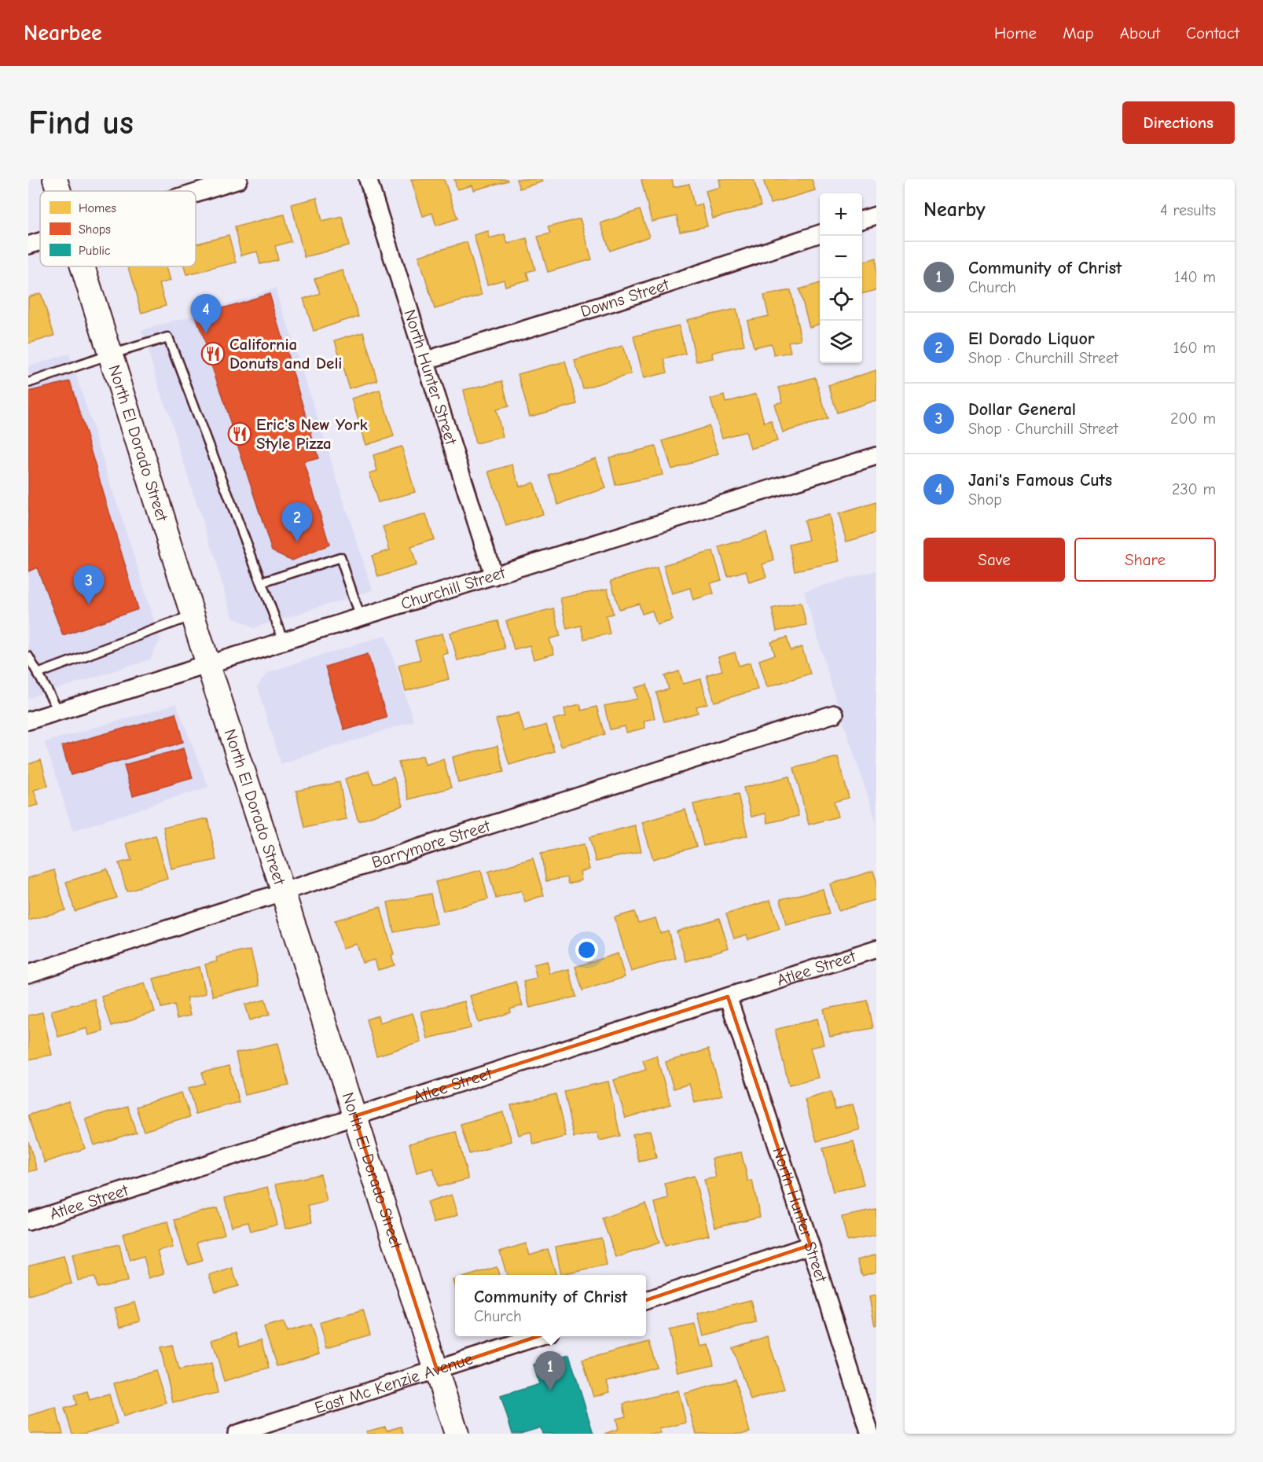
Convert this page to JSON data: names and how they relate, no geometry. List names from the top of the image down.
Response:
{
  "streets": {
    "main road": ["North El Dorado Street"],
    "street": [
      "Downs Street",
      "North Hunter Street",
      "Churchill Street",
      "Barrymore Street",
      "Atlee Street",
      "East Mc Kenzie Avenue"
    ]
  },
  "crossings": [
    ["Downs Street", "North Hunter Street"],
    ["North Hunter Street", "Churchill Street"],
    ["North Hunter Street", "Atlee Street"],
    ["North El Dorado Street", "Churchill Street"],
    ["North El Dorado Street", "Barrymore Street"],
    ["North El Dorado Street", "Atlee Street"],
    ["North El Dorado Street", "East Mc Kenzie Avenue"]
  ],
  "places": {
    "restaurant": ["California Donuts and Deli", "Eric's New York Style Pizza"]
  },
  "legend": ["Homes", "Shops", "Public"],
  "page": {
    "header": "Nearbee",
    "nav": [
      "Home",
      "Map",
      "About",
      "Contact"
    ],
    "buttons": [
      "Directions",
      ["Save", "Share"]
    ],
    "title": "Find us",
    "heading": ["Nearby", "4 results"],
    "map_buttons": ["+", "−"],
    "list": [
      {
        "mark": "1",
        "name": "Community of Christ",
        "note": "Church",
        "value": "140 m"
      },
      {
        "mark": "2",
        "name": "El Dorado Liquor",
        "note": "Shop · Churchill Street",
        "value": "160 m"
      },
      {
        "mark": "3",
        "name": "Dollar General",
        "note": "Shop · Churchill Street",
        "value": "200 m"
      },
      {
        "mark": "4",
        "name": "Jani's Famous Cuts",
        "note": "Shop",
        "value": "230 m"
      }
    ],
    "pins": [
      "4",
      "2",
      "3",
      "1"
    ],
    "popup": ["Community of Christ", "Church"]
  }
}
